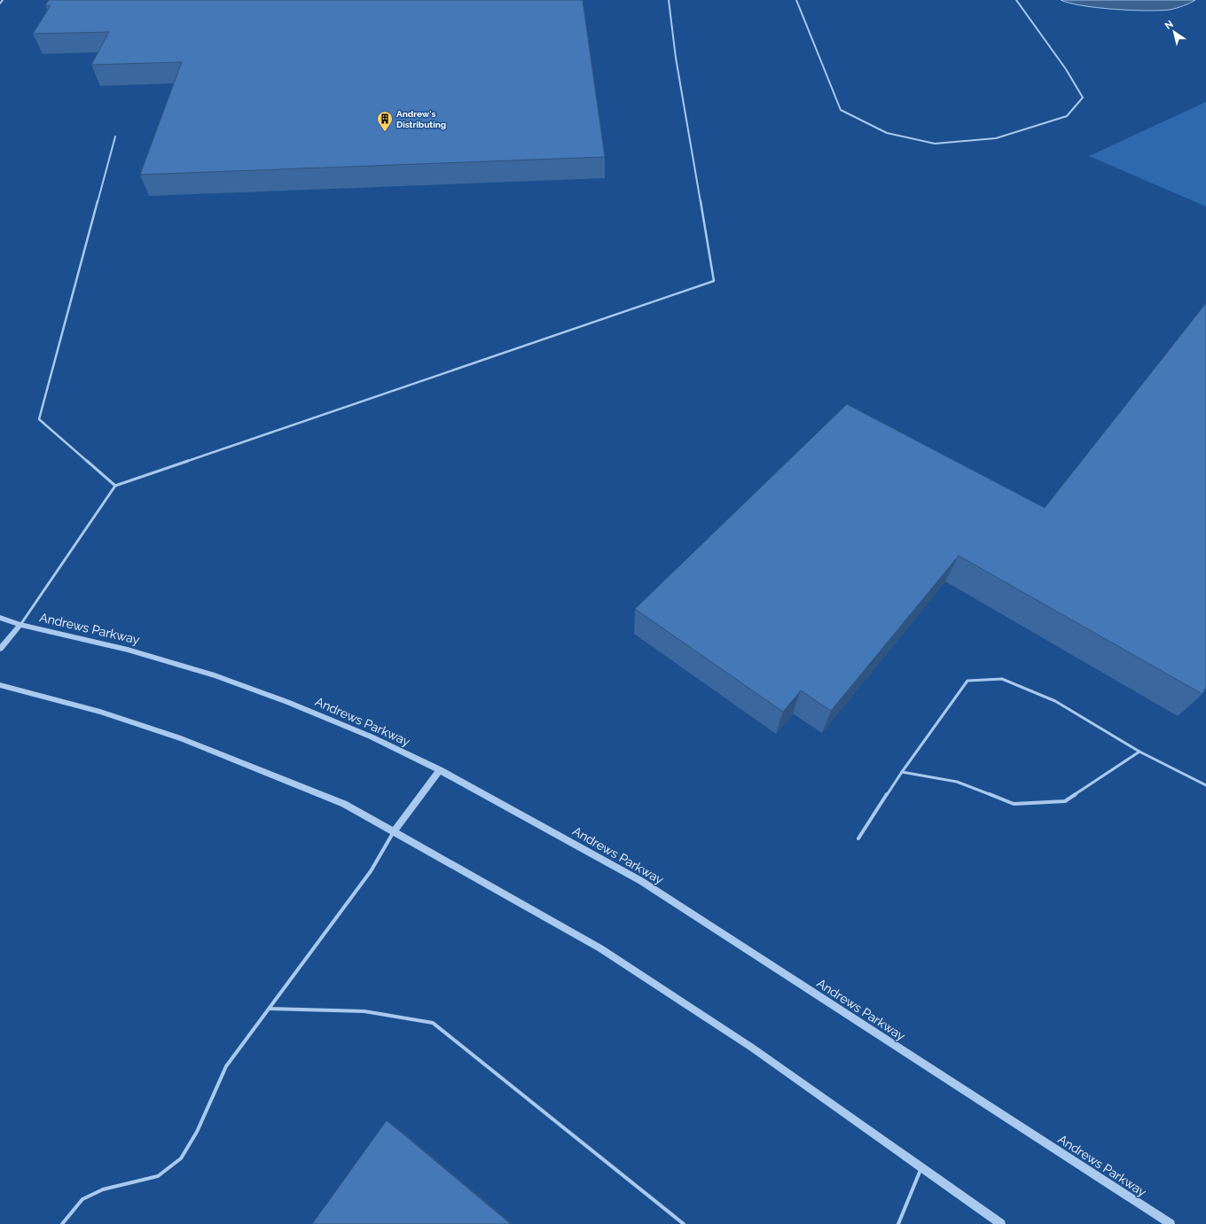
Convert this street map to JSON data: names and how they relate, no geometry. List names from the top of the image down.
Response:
{
  "streets": {
    "street": ["Andrews Parkway"]
  },
  "places": {
    "building": ["Andrew's Distributing"]
  },
  "north": "top left"
}
